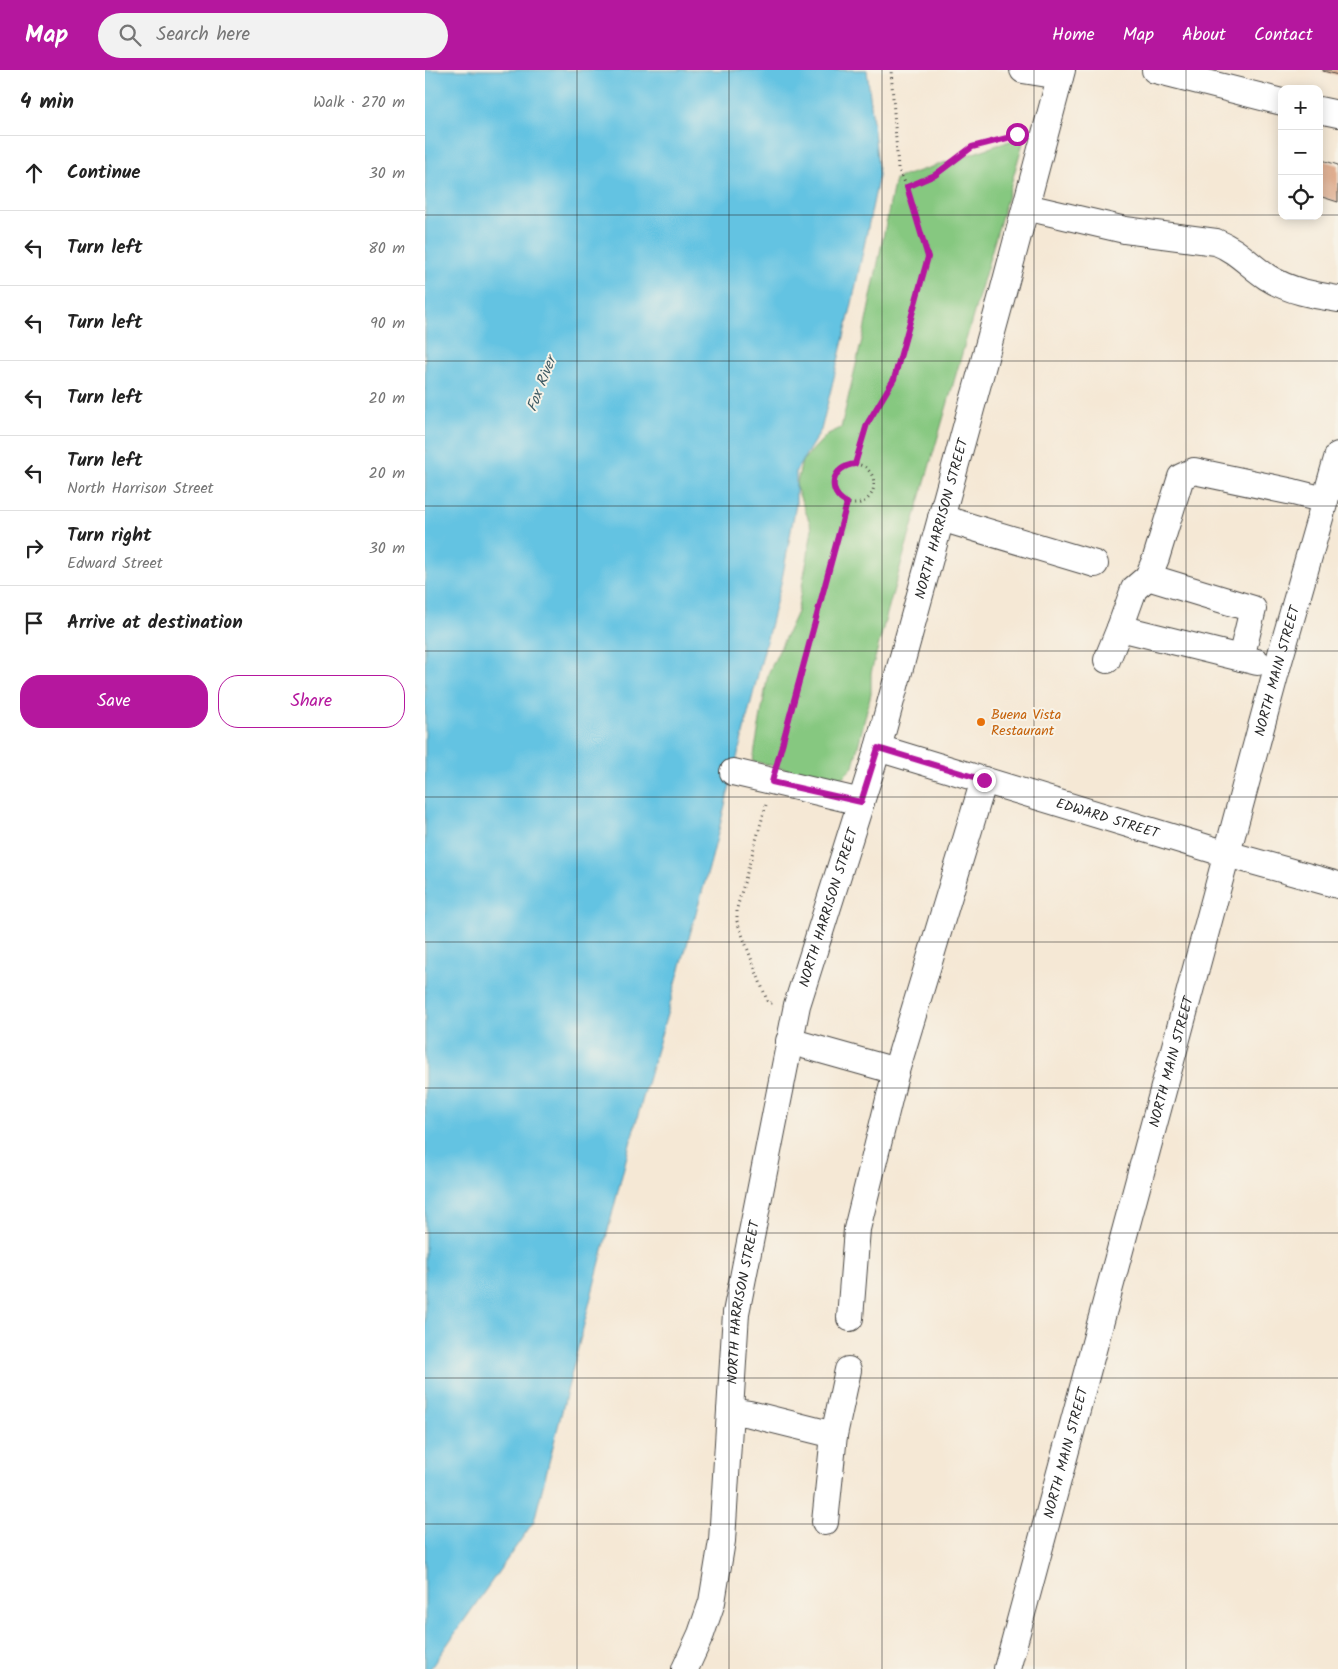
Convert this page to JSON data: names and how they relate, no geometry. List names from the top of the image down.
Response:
{
  "streets": {
    "street": ["NORTH HARRISON STREET", "NORTH MAIN STREET", "EDWARD STREET"]
  },
  "crossings": [
    ["NORTH HARRISON STREET", "EDWARD STREET"],
    ["NORTH MAIN STREET", "EDWARD STREET"]
  ],
  "water": ["Fox River"],
  "places": ["Buena Vista Restaurant"],
  "page": {
    "header": "Map",
    "search": "Search here",
    "nav": [
      "Home",
      "Map",
      "About",
      "Contact"
    ],
    "heading": ["4 min", "Walk · 270 m"],
    "map_buttons": ["+", "−"],
    "list": [
      ["Continue", "30 m"],
      ["Turn left", "80 m"],
      ["Turn left", "90 m"],
      ["Turn left", "20 m"],
      ["Turn left", "North Harrison Street", "20 m"],
      ["Turn right", "Edward Street", "30 m"],
      "Arrive at destination"
    ],
    "buttons": ["Save", "Share"]
  }
}
